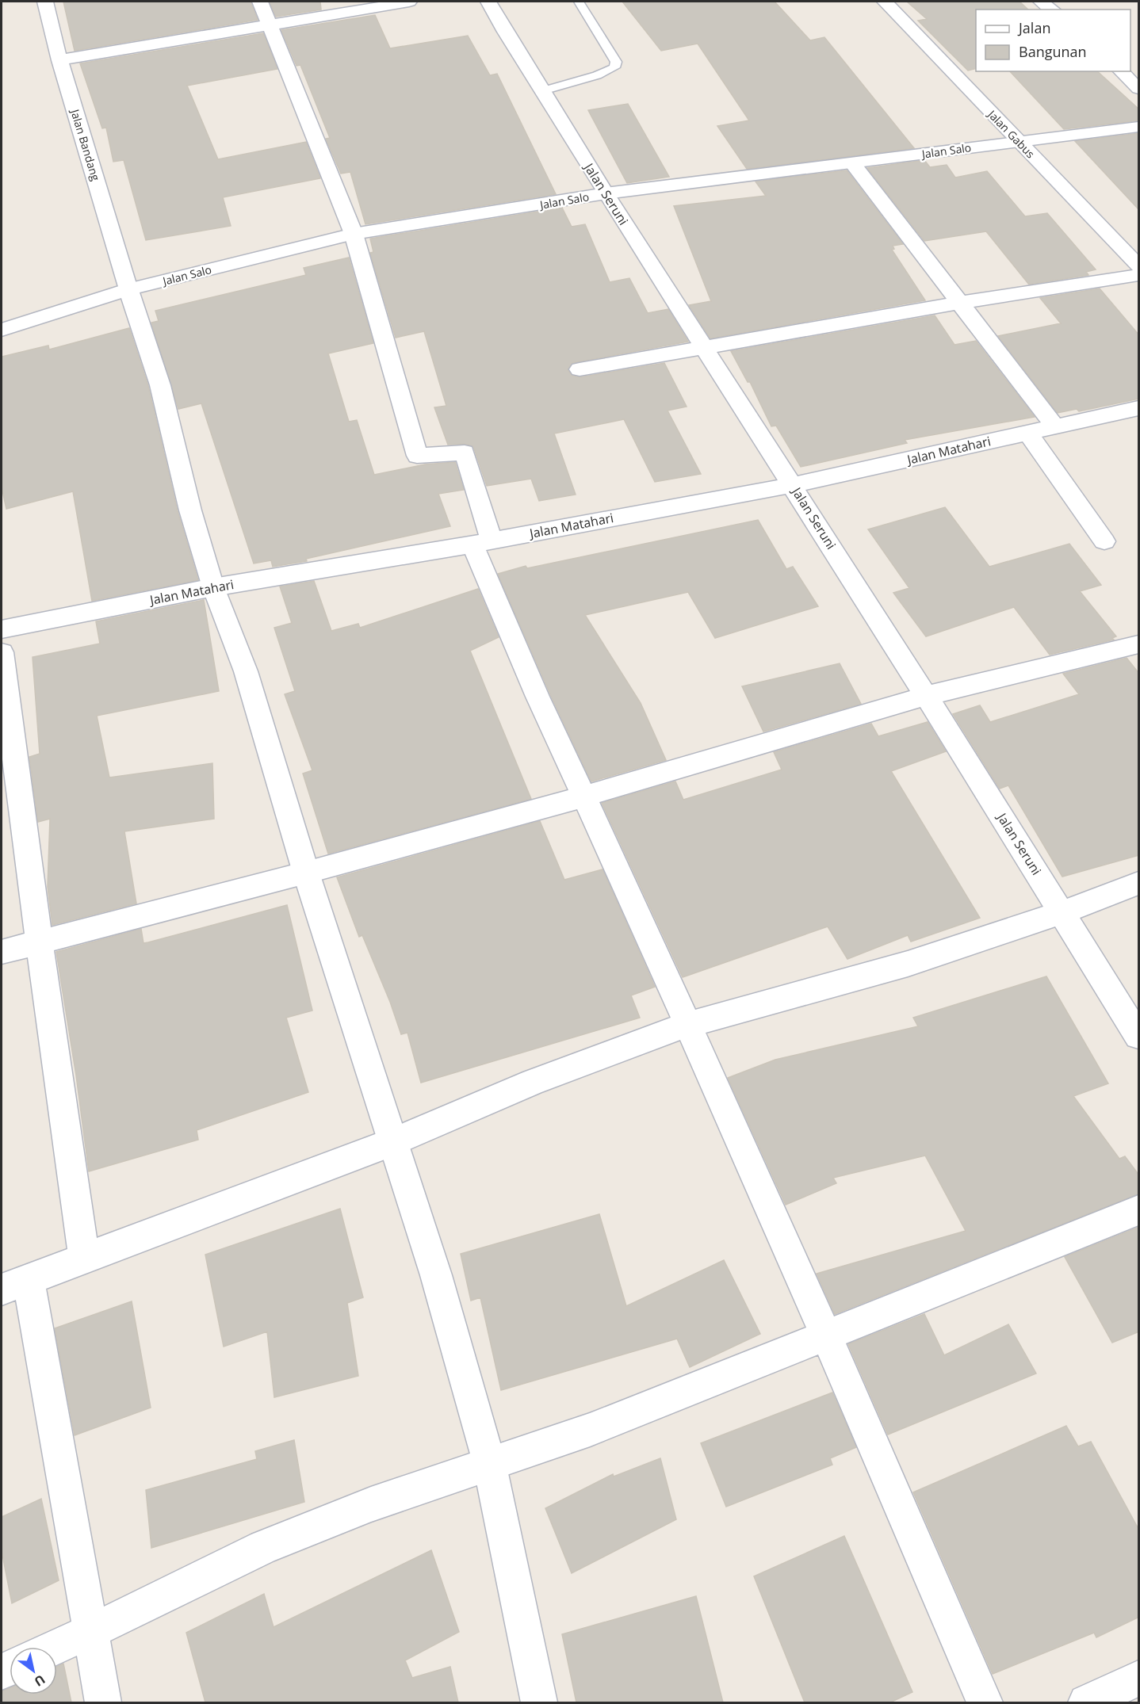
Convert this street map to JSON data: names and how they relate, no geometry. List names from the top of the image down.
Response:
{
  "streets": {
    "street": [
      "Jalan Gabus",
      "Jalan Bandang",
      "Jalan Salo",
      "Jalan Seruni",
      "Jalan Matahari"
    ]
  },
  "crossings": [
    ["Jalan Gabus", "Jalan Salo"],
    ["Jalan Bandang", "Jalan Salo"],
    ["Jalan Bandang", "Jalan Matahari"],
    ["Jalan Salo", "Jalan Seruni"],
    ["Jalan Seruni", "Jalan Matahari"]
  ],
  "legend": ["Jalan", "Bangunan"],
  "north": "bottom right"
}
